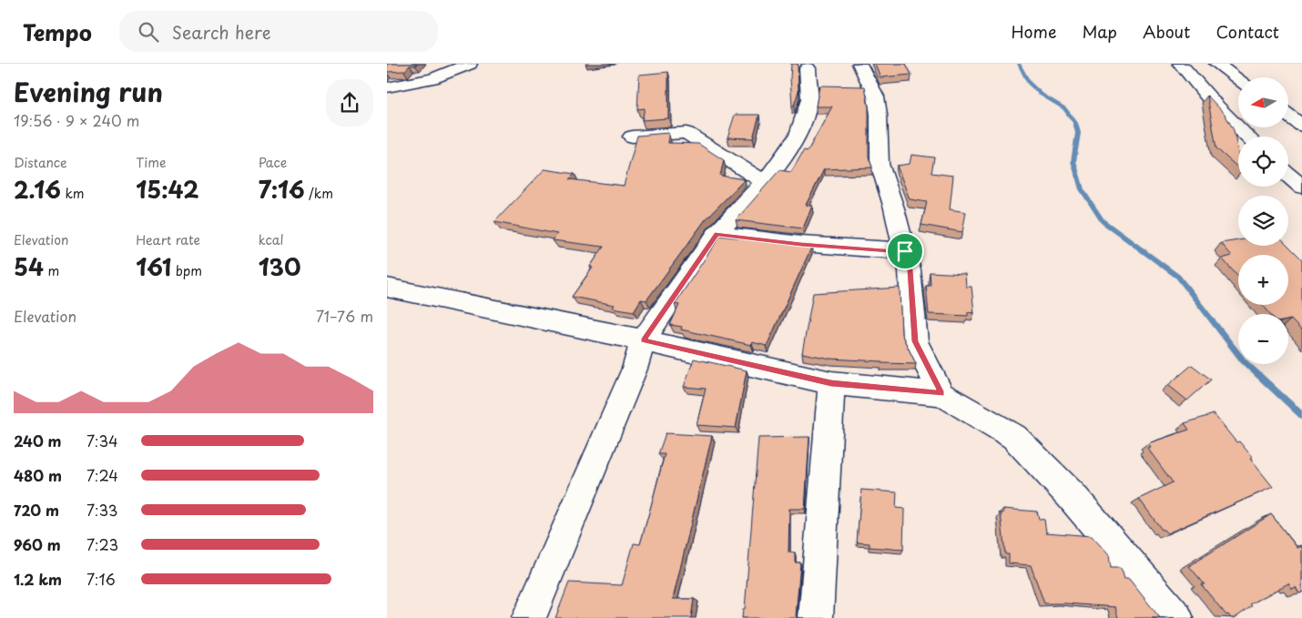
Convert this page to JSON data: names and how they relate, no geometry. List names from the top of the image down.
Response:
{
  "north": "left",
  "page": {
    "header": "Tempo",
    "search": "Search here",
    "nav": [
      "Home",
      "Map",
      "About",
      "Contact"
    ],
    "heading": ["Evening run", "19:56 · 9 × 240 m"],
    "map_buttons": ["+", "−"],
    "stats": [
      ["Distance", "2.16 km"],
      ["Time", "15:42"],
      ["Pace", "7:16 /km"],
      ["Elevation", "54 m"],
      ["Heart rate", "161 bpm"],
      ["kcal", "130"]
    ],
    "chart": ["Elevation", "71–76 m"],
    "list": [
      {
        "name": "240 m",
        "note": "7:34"
      },
      {
        "name": "480 m",
        "note": "7:24"
      },
      {
        "name": "720 m",
        "note": "7:33"
      },
      {
        "name": "960 m",
        "note": "7:23"
      },
      {
        "name": "1.2 km",
        "note": "7:16"
      }
    ]
  }
}
